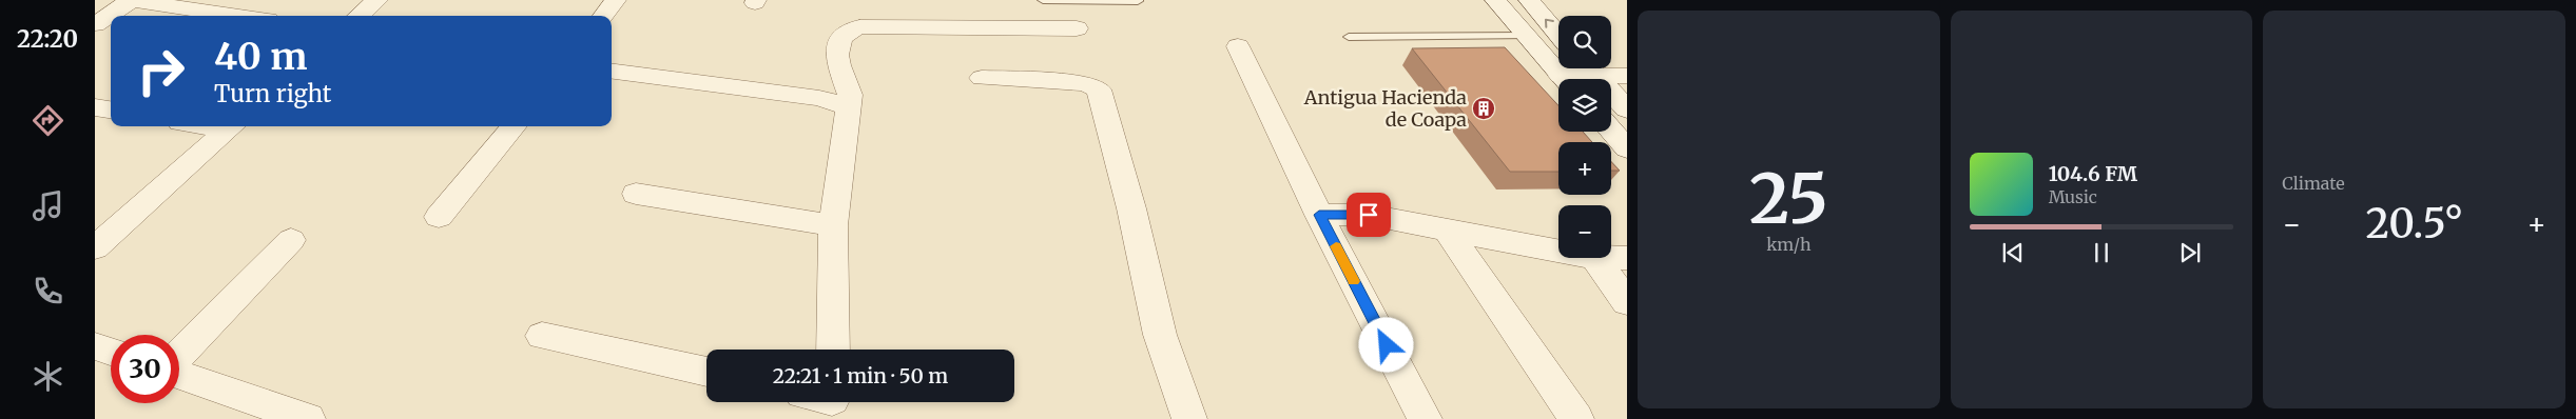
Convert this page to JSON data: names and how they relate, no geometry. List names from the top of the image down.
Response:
{
  "places": {
    "building": ["Antigua Hacienda de Coapa"]
  },
  "page": {
    "tabs": "22:20",
    "tile": [
      ["25", "km/h"],
      "Climate"
    ],
    "map_buttons": ["+", "−"],
    "turn": ["40 m", "Turn right"],
    "song": ["104.6 FM", "Music"],
    "heat": ["−", "20.5°", "+"],
    "limit": "30",
    "trip": "22:21 · 1 min · 50 m"
  }
}
